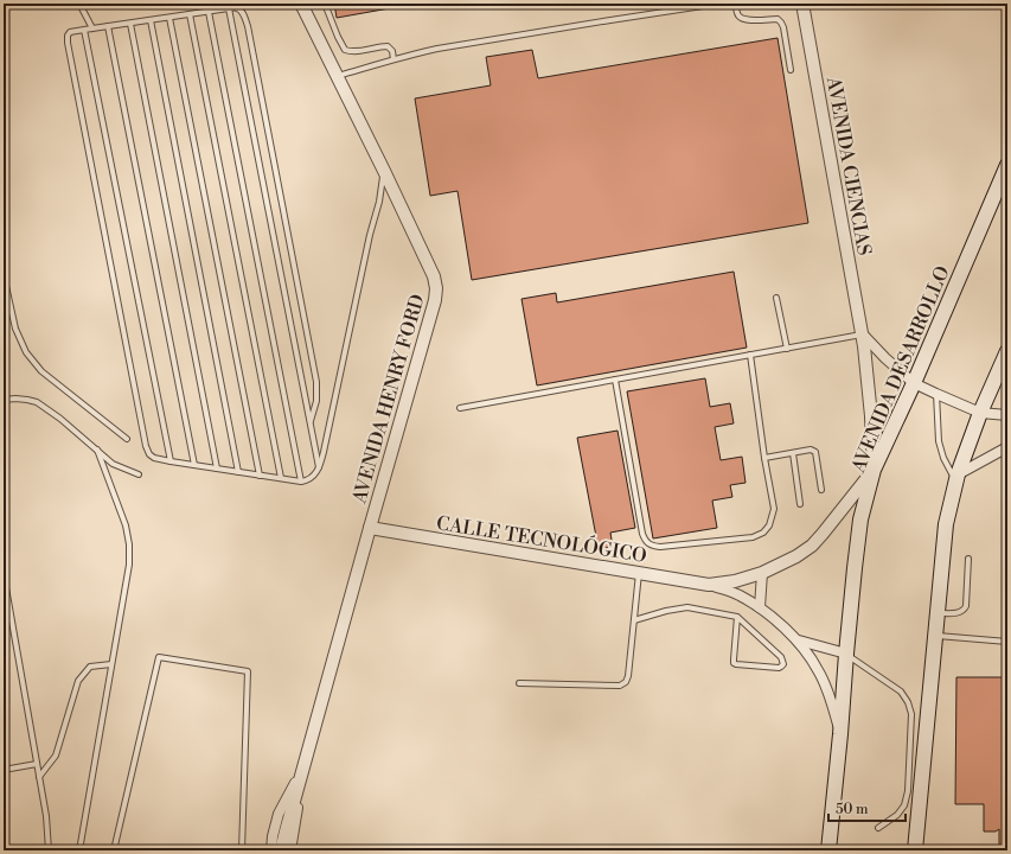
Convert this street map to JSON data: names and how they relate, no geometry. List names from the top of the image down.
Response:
{
  "streets": {
    "main road": ["AVENIDA DESARROLLO"],
    "street": ["AVENIDA CIENCIAS", "AVENIDA HENRY FORD", "CALLE TECNOLÓGICO"]
  },
  "crossings": [
    ["AVENIDA CIENCIAS", "AVENIDA DESARROLLO"],
    ["AVENIDA CIENCIAS", "CALLE TECNOLÓGICO"],
    ["AVENIDA DESARROLLO", "CALLE TECNOLÓGICO"],
    ["AVENIDA HENRY FORD", "CALLE TECNOLÓGICO"]
  ],
  "scale_bar": "50 m"
}
